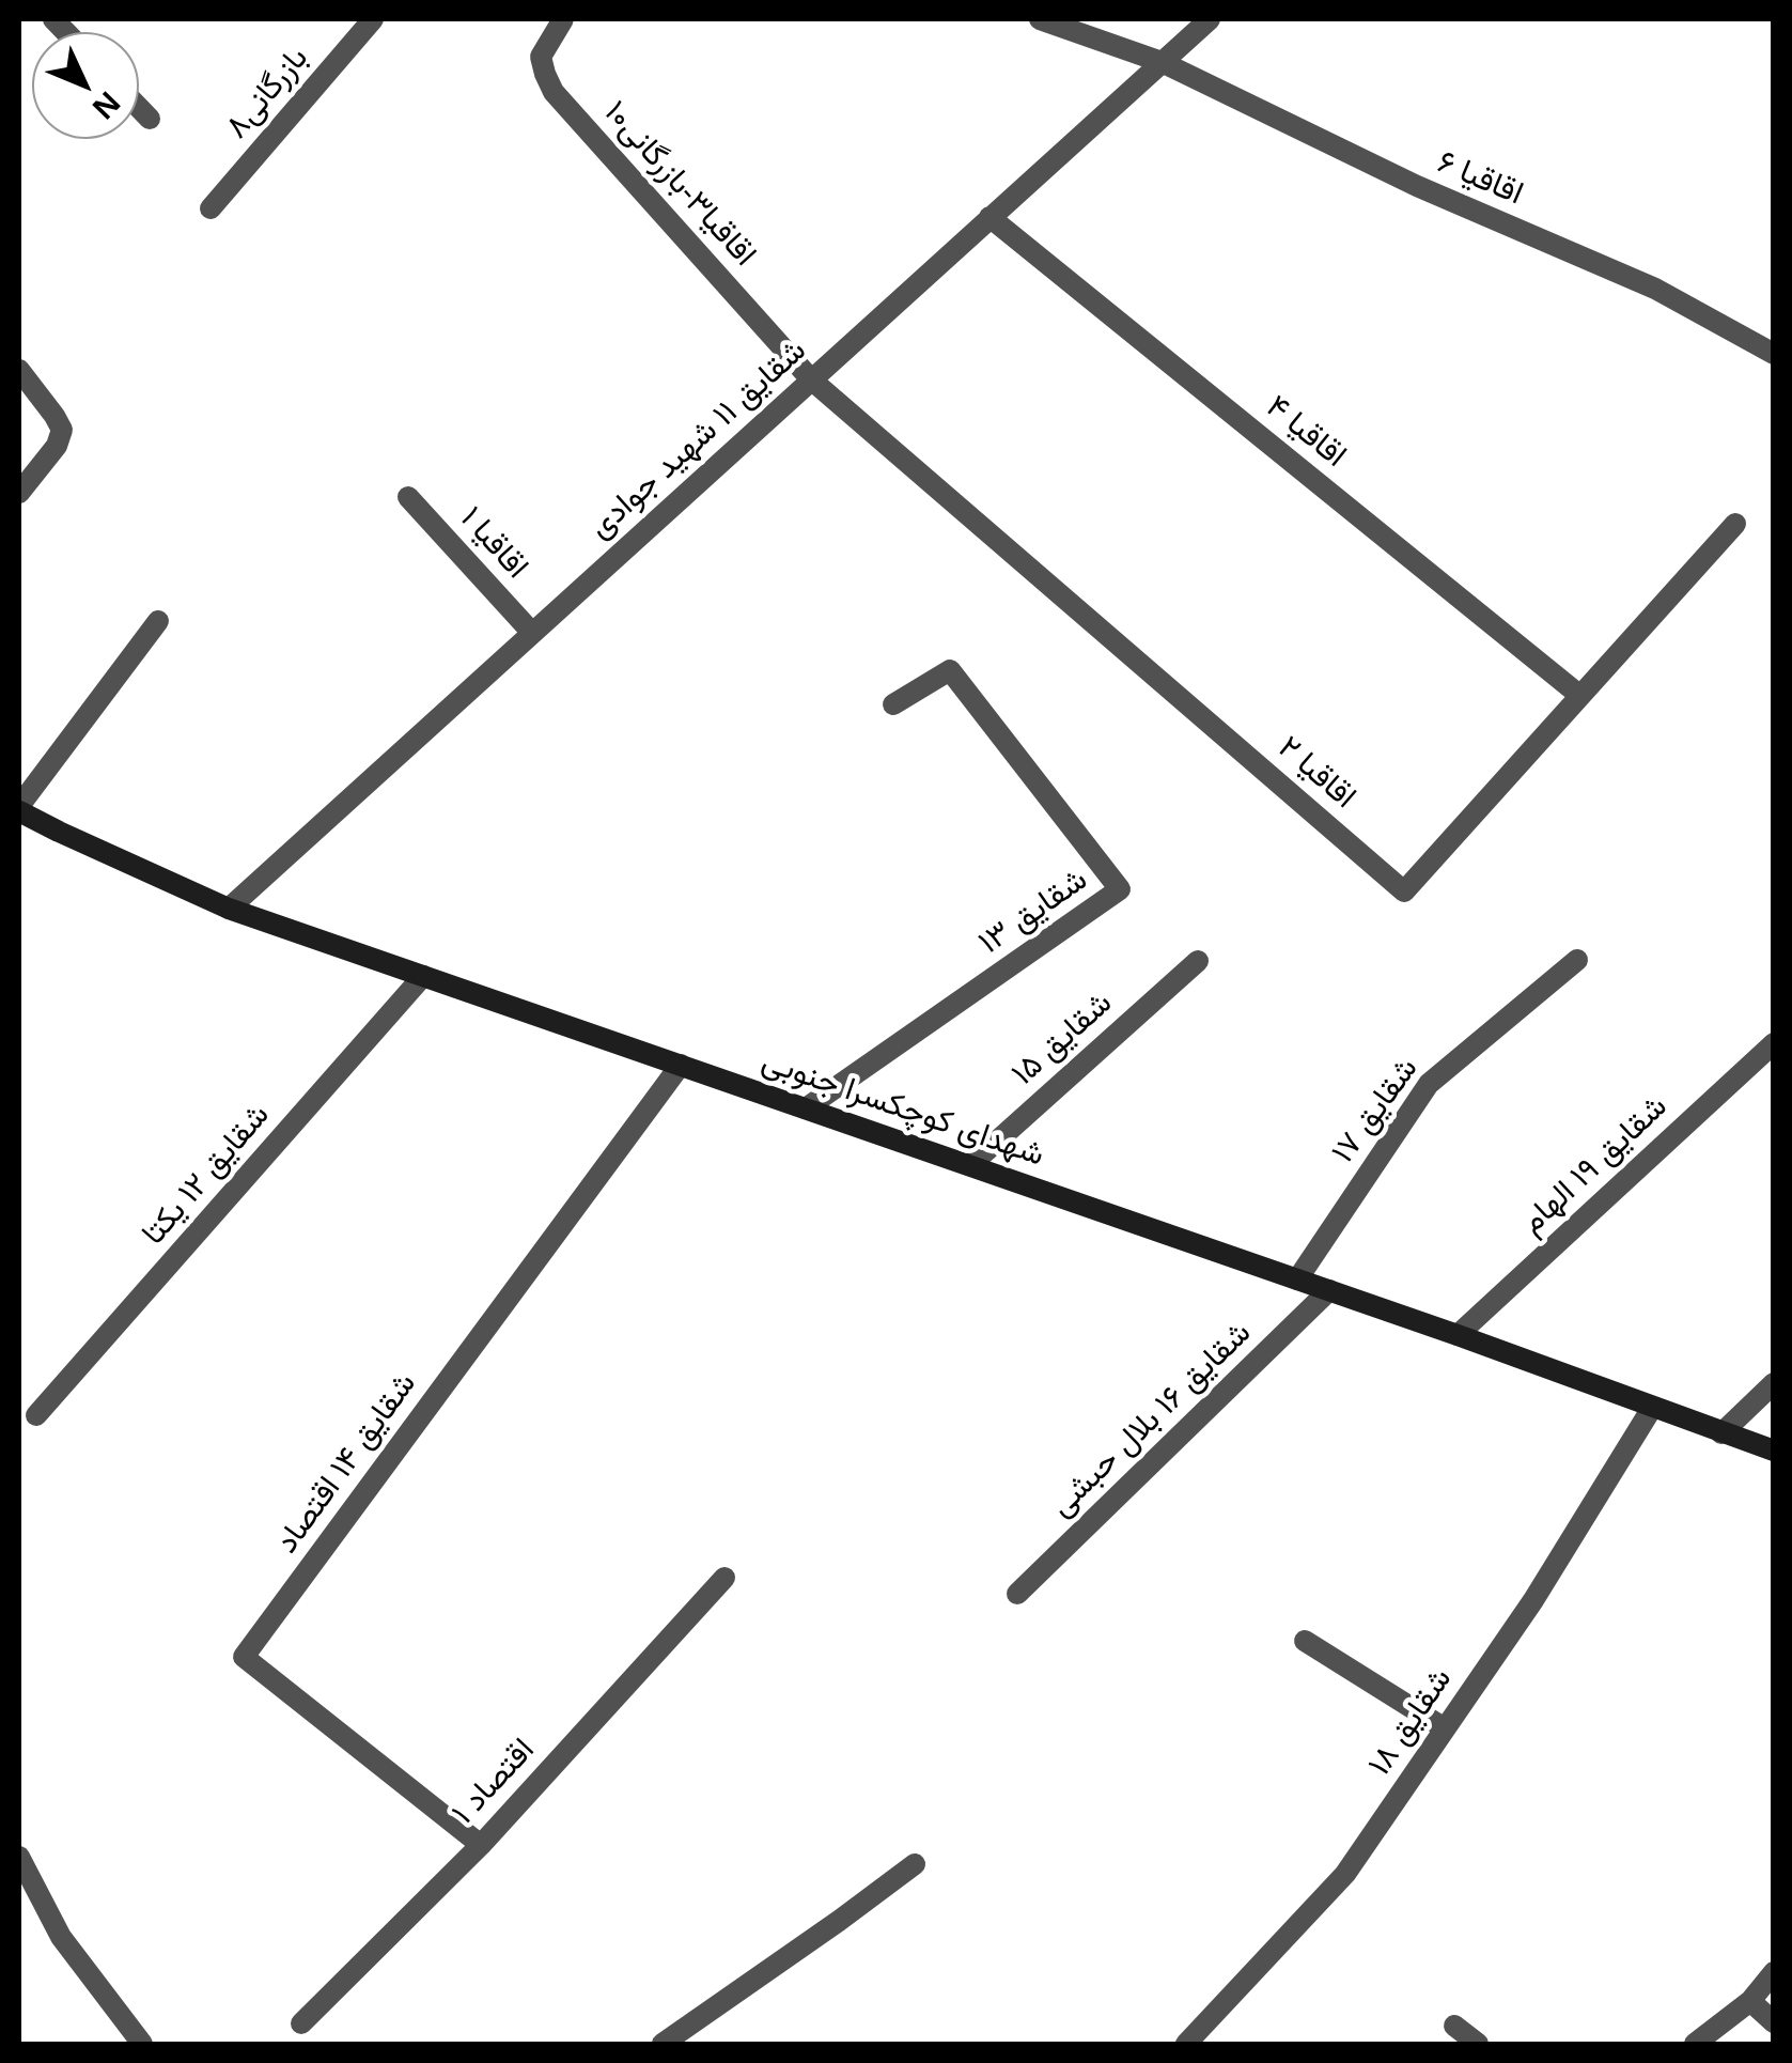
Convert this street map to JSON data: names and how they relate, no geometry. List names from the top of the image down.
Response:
{
  "streets": {
    "main road": ["شهدای کوچکسرا جنوبی"],
    "street": [
      "بازرگانی۸",
      "اقاقیا ۶",
      "اقاقیا۳-بازرگانی۱۰",
      "اقاقیا ۴",
      "شقایق ۱۱ شهید جوادی",
      "اقاقیا ۱",
      "اقاقیا ۲",
      "شقایق ۱۳",
      "شقایق ۱۵",
      "شقایق ۱۷",
      "شقایق ۱۹ الهام",
      "شقایق ۱۲ یکتا",
      "شقایق ۱۶ بلال حبشی",
      "شقایق ۱۴ اقتصاد",
      "شقایق ۱۸",
      "اقتصاد ۱"
    ]
  },
  "crossings": [
    ["اقاقیا ۶", "شقایق ۱۱ شهید جوادی"],
    ["اقاقیا۳-بازرگانی۱۰", "شقایق ۱۱ شهید جوادی"],
    ["اقاقیا۳-بازرگانی۱۰", "اقاقیا ۲"],
    ["اقاقیا ۴", "شقایق ۱۱ شهید جوادی"],
    ["اقاقیا ۴", "اقاقیا ۲"],
    ["شقایق ۱۱ شهید جوادی", "اقاقیا ۱"],
    ["شقایق ۱۱ شهید جوادی", "اقاقیا ۲"],
    ["شقایق ۱۱ شهید جوادی", "شهدای کوچکسرا جنوبی"],
    ["شقایق ۱۳", "شهدای کوچکسرا جنوبی"],
    ["شقایق ۱۵", "شهدای کوچکسرا جنوبی"],
    ["شهدای کوچکسرا جنوبی", "شقایق ۱۷"],
    ["شهدای کوچکسرا جنوبی", "شقایق ۱۹ الهام"],
    ["شهدای کوچکسرا جنوبی", "شقایق ۱۲ یکتا"],
    ["شهدای کوچکسرا جنوبی", "شقایق ۱۶ بلال حبشی"],
    ["شهدای کوچکسرا جنوبی", "شقایق ۱۴ اقتصاد"],
    ["شهدای کوچکسرا جنوبی", "شقایق ۱۸"],
    ["شقایق ۱۴ اقتصاد", "اقتصاد ۱"]
  ],
  "north": "bottom right"
}
